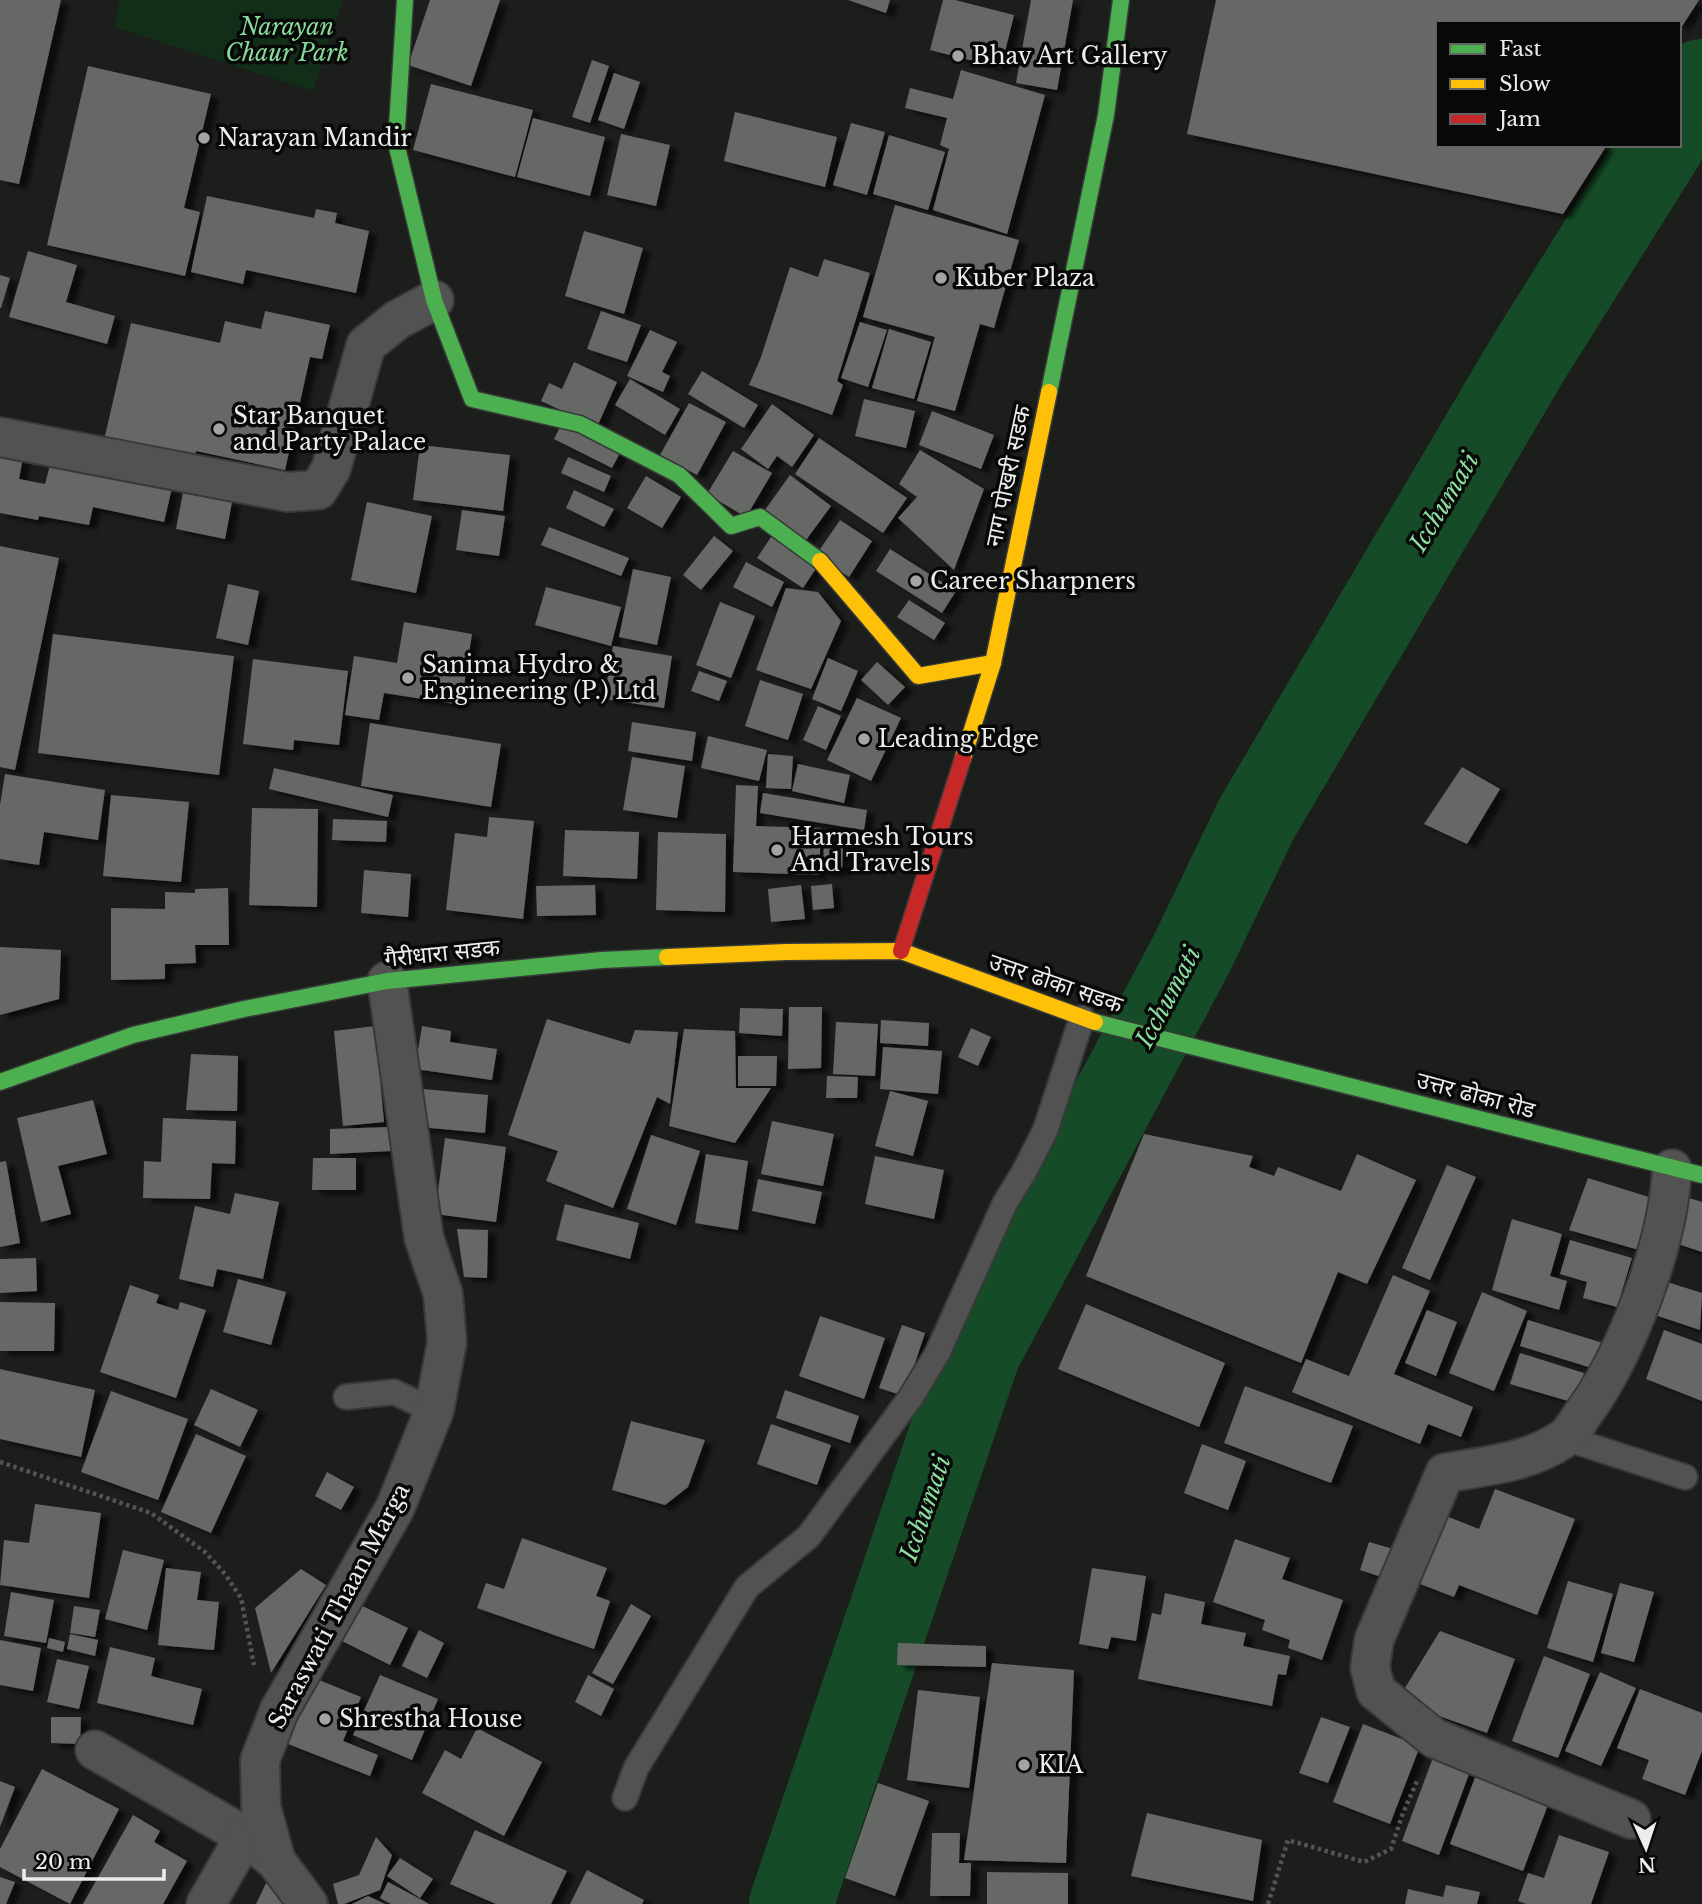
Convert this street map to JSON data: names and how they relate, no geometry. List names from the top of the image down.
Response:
{
  "streets": {
    "main road": [
      "नाग पोखरी सडक",
      "गैरीधारा सडक",
      "उत्तर ढोका सडक",
      "उत्तर ढोका रोड"
    ],
    "street": ["Saraswati Thaan Marga"]
  },
  "crossings": [
    ["नाग पोखरी सडक", "गैरीधारा सडक"],
    ["नाग पोखरी सडक", "उत्तर ढोका सडक"],
    ["गैरीधारा सडक", "उत्तर ढोका सडक"],
    ["गैरीधारा सडक", "Saraswati Thaan Marga"],
    ["उत्तर ढोका सडक", "उत्तर ढोका रोड"]
  ],
  "water": ["Icchumati"],
  "parks": ["Narayan Chaur Park"],
  "places": [
    "Bhav Art Gallery",
    "Narayan Mandir",
    "Kuber Plaza",
    "Star Banquet and Party Palace",
    "Career Sharpners",
    "Sanima Hydro & Engineering (P.) Ltd",
    "Leading Edge",
    "Harmesh Tours And Travels",
    "Shrestha House",
    "KIA"
  ],
  "legend": ["Fast", "Slow", "Jam"],
  "scale_bar": "20 m",
  "north": "bottom"
}
